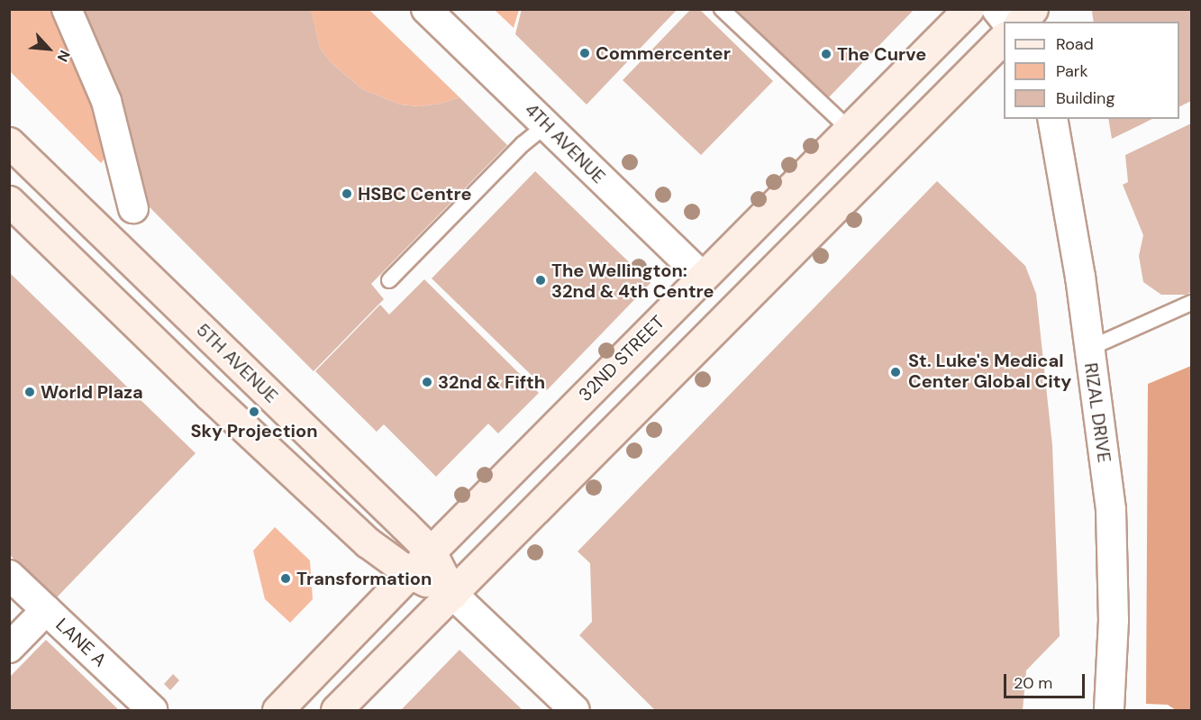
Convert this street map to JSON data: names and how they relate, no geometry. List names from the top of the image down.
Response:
{
  "streets": {
    "main road": ["32ND STREET", "5TH AVENUE"],
    "street": ["4TH AVENUE", "RIZAL DRIVE", "LANE A"]
  },
  "crossings": [
    ["4TH AVENUE", "32ND STREET"],
    ["32ND STREET", "5TH AVENUE"]
  ],
  "places": [
    "Commercenter",
    "The Curve",
    "HSBC Centre",
    "The Wellington: 32nd & 4th Centre",
    "St. Luke's Medical Center Global City",
    "32nd & Fifth",
    "World Plaza",
    "Sky Projection",
    "Transformation"
  ],
  "legend": ["Road", "Park", "Building"],
  "scale_bar": "20 m",
  "north": "bottom right"
}
